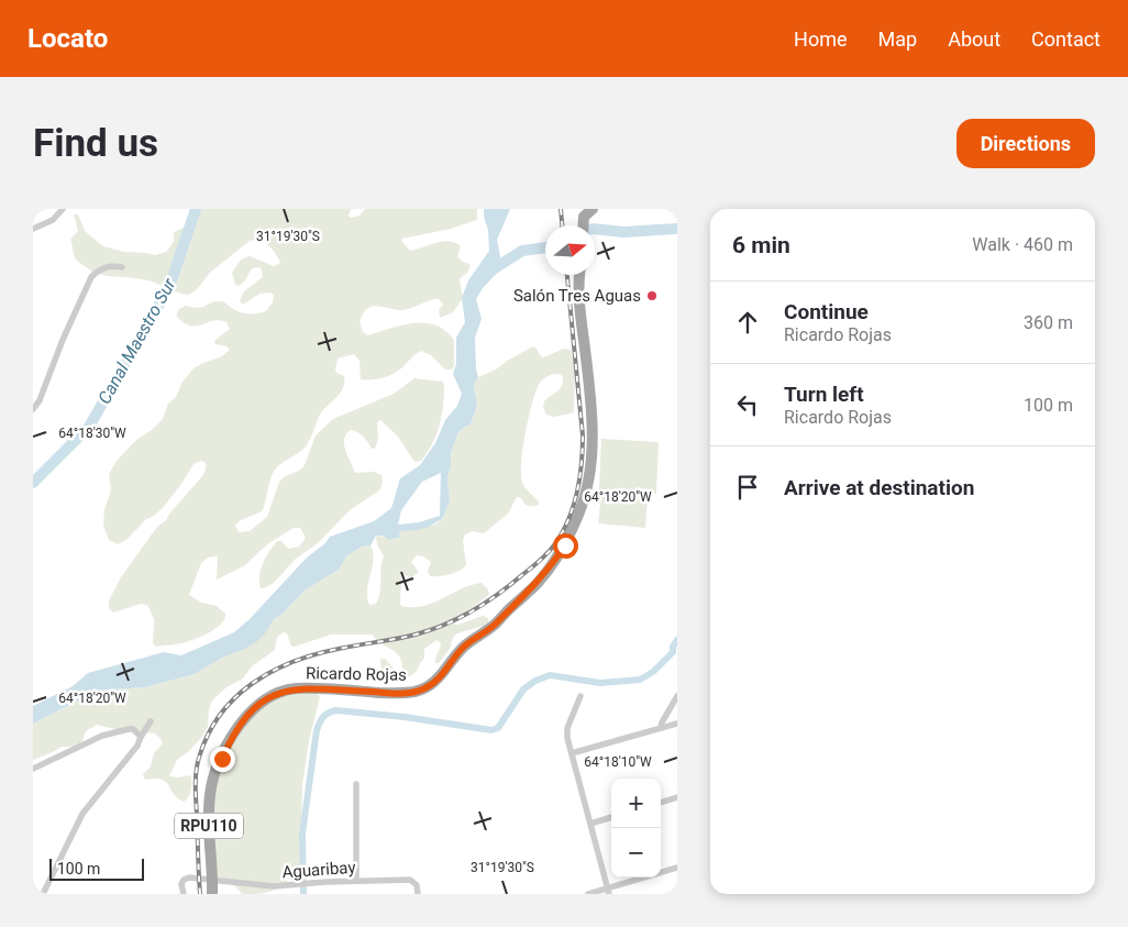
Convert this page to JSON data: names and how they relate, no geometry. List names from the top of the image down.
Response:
{
  "streets": {
    "main road": ["Ricardo Rojas", "RPU110"],
    "street": ["Aguaribay"]
  },
  "crossings": [
    ["Ricardo Rojas", "RPU110"],
    ["Ricardo Rojas", "Aguaribay"],
    ["RPU110", "Aguaribay"]
  ],
  "water": ["Canal Maestro Sur"],
  "places": ["Salón Tres Aguas"],
  "scale_bar": "100 m",
  "north": "right",
  "page": {
    "header": "Locato",
    "nav": [
      "Home",
      "Map",
      "About",
      "Contact"
    ],
    "buttons": "Directions",
    "title": "Find us",
    "heading": ["6 min", "Walk · 460 m"],
    "list": [
      ["Continue", "Ricardo Rojas", "360 m"],
      ["Turn left", "Ricardo Rojas", "100 m"],
      "Arrive at destination"
    ],
    "map_buttons": ["+", "−"],
    "scale": "100 m"
  },
  "coordinates": [
    "31°19'30\"S",
    "64°18'30\"W",
    "64°18'20\"W",
    "64°18'10\"W"
  ]
}
